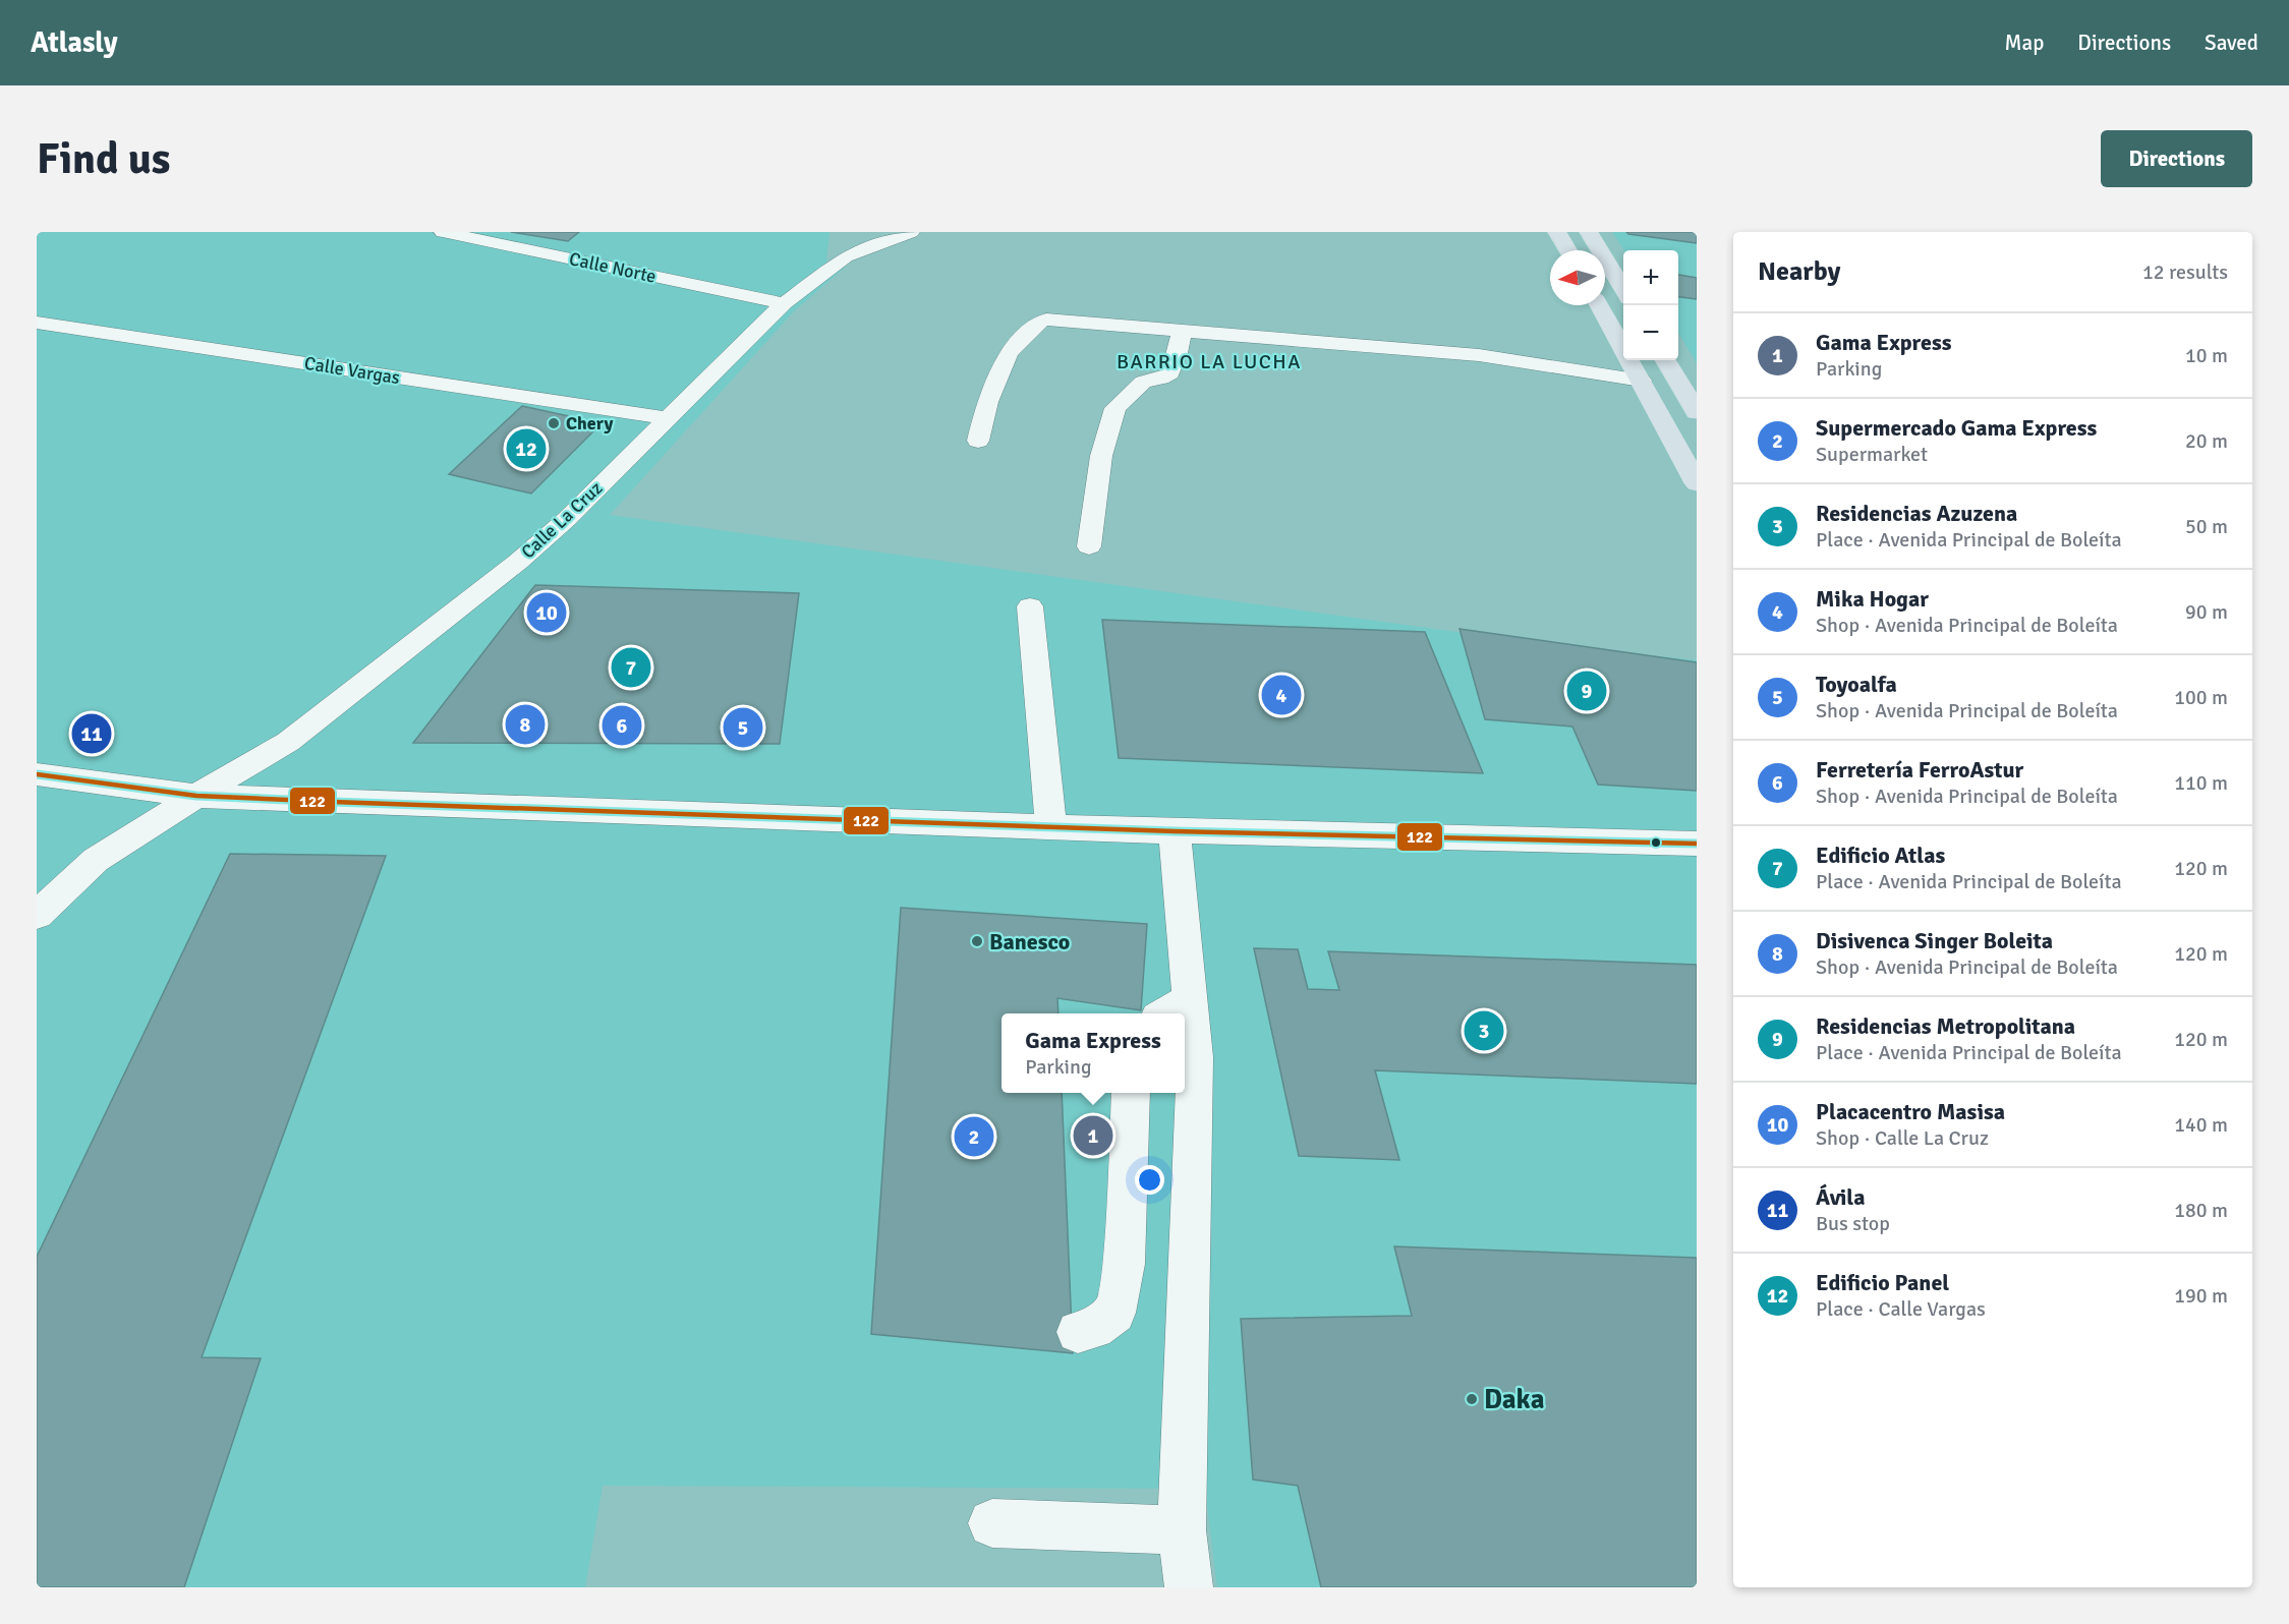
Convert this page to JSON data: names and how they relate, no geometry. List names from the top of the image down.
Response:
{
  "streets": {
    "street": ["Calle Norte", "Calle Vargas", "Calle La Cruz"]
  },
  "crossings": [
    ["Calle Norte", "Calle La Cruz"],
    ["Calle Vargas", "Calle La Cruz"]
  ],
  "districts": ["BARRIO LA LUCHA"],
  "places": ["Chery", "Banesco", "Daka"],
  "lines": ["transit line 122"],
  "north": "left",
  "page": {
    "header": "Atlasly",
    "nav": ["Map", "Directions", "Saved"],
    "buttons": "Directions",
    "title": "Find us",
    "heading": ["Nearby", "12 results"],
    "map_buttons": ["+", "−"],
    "list": [
      {
        "mark": "1",
        "name": "Gama Express",
        "note": "Parking",
        "value": "10 m"
      },
      {
        "mark": "2",
        "name": "Supermercado Gama Express",
        "note": "Supermarket",
        "value": "20 m"
      },
      {
        "mark": "3",
        "name": "Residencias Azuzena",
        "note": "Place · Avenida Principal de Boleíta",
        "value": "50 m"
      },
      {
        "mark": "4",
        "name": "Mika Hogar",
        "note": "Shop · Avenida Principal de Boleíta",
        "value": "90 m"
      },
      {
        "mark": "5",
        "name": "Toyoalfa",
        "note": "Shop · Avenida Principal de Boleíta",
        "value": "100 m"
      },
      {
        "mark": "6",
        "name": "Ferretería FerroAstur",
        "note": "Shop · Avenida Principal de Boleíta",
        "value": "110 m"
      },
      {
        "mark": "7",
        "name": "Edificio Atlas",
        "note": "Place · Avenida Principal de Boleíta",
        "value": "120 m"
      },
      {
        "mark": "8",
        "name": "Disivenca Singer Boleita",
        "note": "Shop · Avenida Principal de Boleíta",
        "value": "120 m"
      },
      {
        "mark": "9",
        "name": "Residencias Metropolitana",
        "note": "Place · Avenida Principal de Boleíta",
        "value": "120 m"
      },
      {
        "mark": "10",
        "name": "Placacentro Masisa",
        "note": "Shop · Calle La Cruz",
        "value": "140 m"
      },
      {
        "mark": "11",
        "name": "Ávila",
        "note": "Bus stop",
        "value": "180 m"
      },
      {
        "mark": "12",
        "name": "Edificio Panel",
        "note": "Place · Calle Vargas",
        "value": "190 m"
      }
    ],
    "pins": [
      "12",
      "10",
      "7",
      "9",
      "4",
      "8",
      "6",
      "5",
      "11",
      "3",
      "1",
      "2"
    ],
    "popup": ["Gama Express", "Parking"]
  }
}
